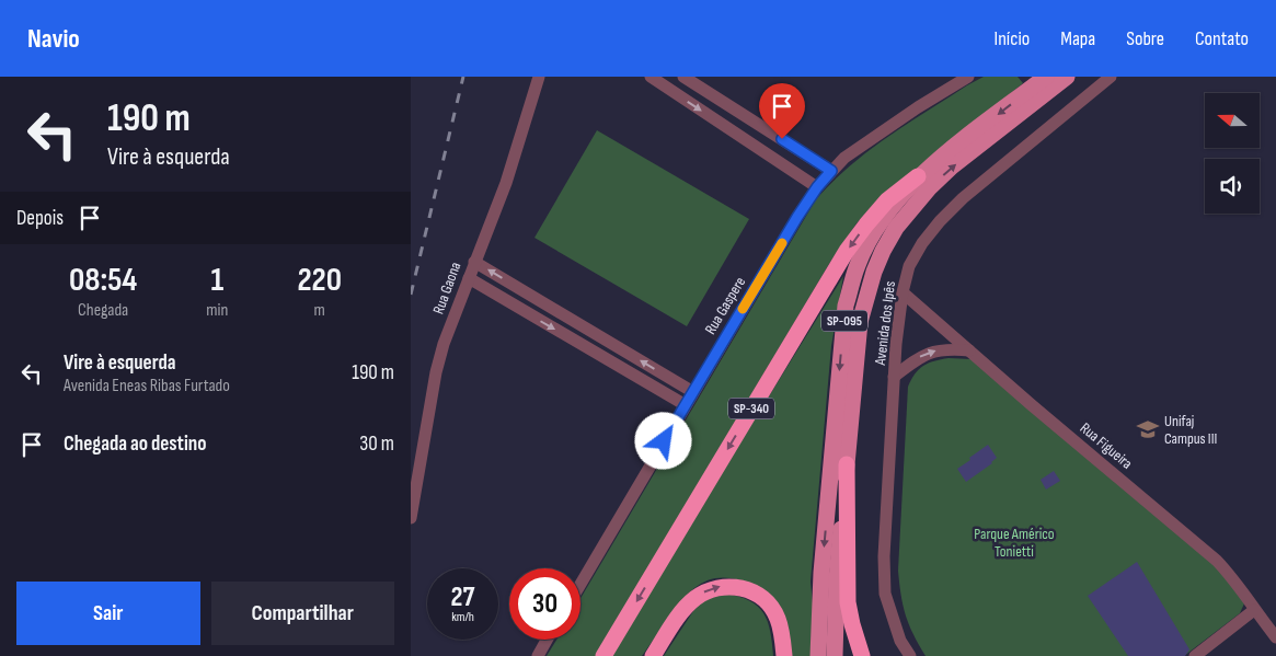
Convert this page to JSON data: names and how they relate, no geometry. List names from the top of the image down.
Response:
{
  "streets": {
    "highway": ["SP-340"],
    "main road": ["SP-095"],
    "street": [
      "Rua Gaona",
      "Rua Gaspere",
      "Avenida dos Ipês",
      "Rua Figueira"
    ]
  },
  "crossings": [
    ["SP-095", "SP-340"],
    ["Avenida dos Ipês", "Rua Figueira"]
  ],
  "parks": ["Parque Américo Tonietti"],
  "places": {
    "school or university": ["Unifaj Campus III"]
  },
  "north": "left",
  "page": {
    "header": "Navio",
    "nav": [
      "Início",
      "Mapa",
      "Sobre",
      "Contato"
    ],
    "turn": ["190 m", "Vire à esquerda"],
    "then": "Depois",
    "eta": [
      "08:54",
      "Chegada",
      "1",
      "min",
      "220",
      "m"
    ],
    "list": [
      {
        "name": "Vire à esquerda",
        "note": "Avenida Eneas Ribas Furtado",
        "value": "190 m"
      },
      {
        "name": "Chegada ao destino",
        "value": "30 m"
      }
    ],
    "speed": "27 km/h",
    "limit": "30",
    "buttons": ["Sair", "Compartilhar"]
  }
}
